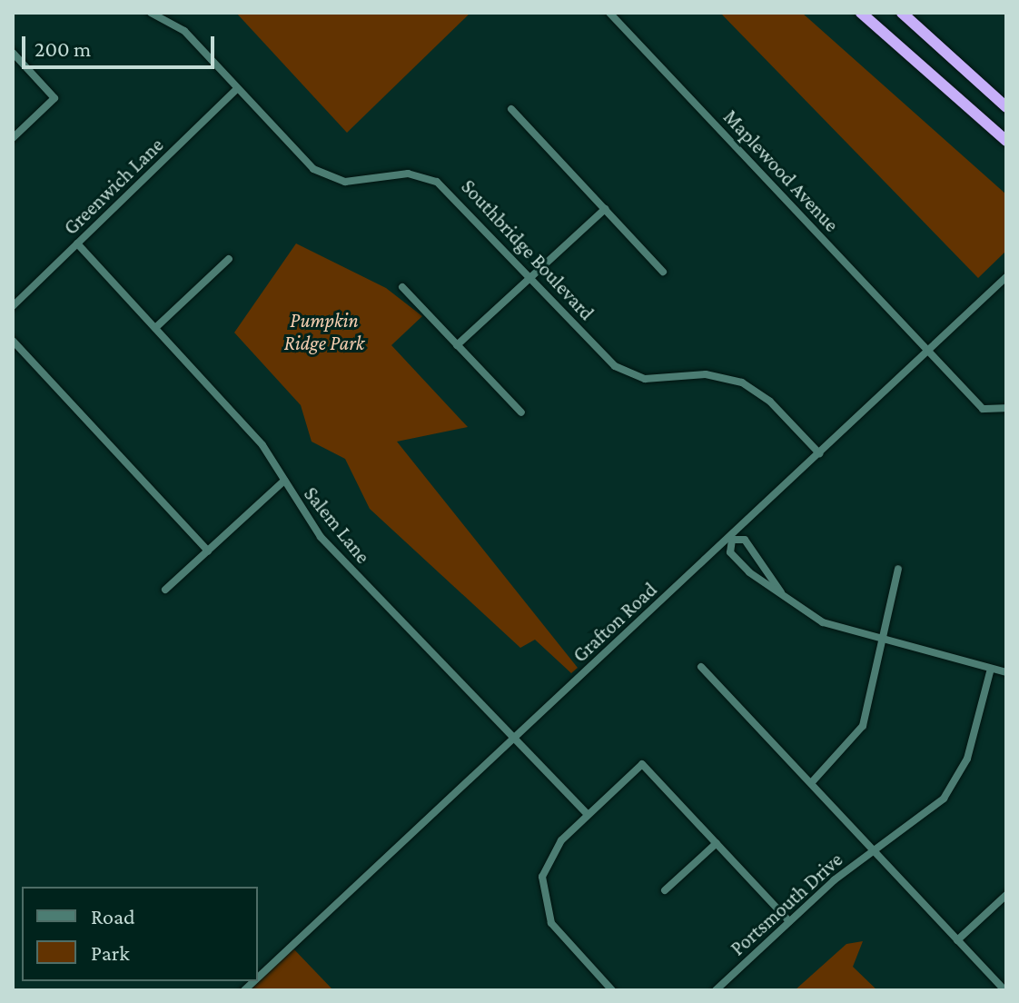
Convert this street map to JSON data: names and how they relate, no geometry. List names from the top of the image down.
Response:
{
  "streets": {
    "street": [
      "Maplewood Avenue",
      "Greenwich Lane",
      "Southbridge Boulevard",
      "Salem Lane",
      "Grafton Road",
      "Portsmouth Drive"
    ]
  },
  "crossings": [
    ["Maplewood Avenue", "Grafton Road"],
    ["Greenwich Lane", "Southbridge Boulevard"],
    ["Greenwich Lane", "Salem Lane"],
    ["Southbridge Boulevard", "Grafton Road"],
    ["Salem Lane", "Grafton Road"]
  ],
  "parks": ["Pumpkin Ridge Park"],
  "legend": ["Road", "Park"],
  "scale_bar": "200 m"
}
